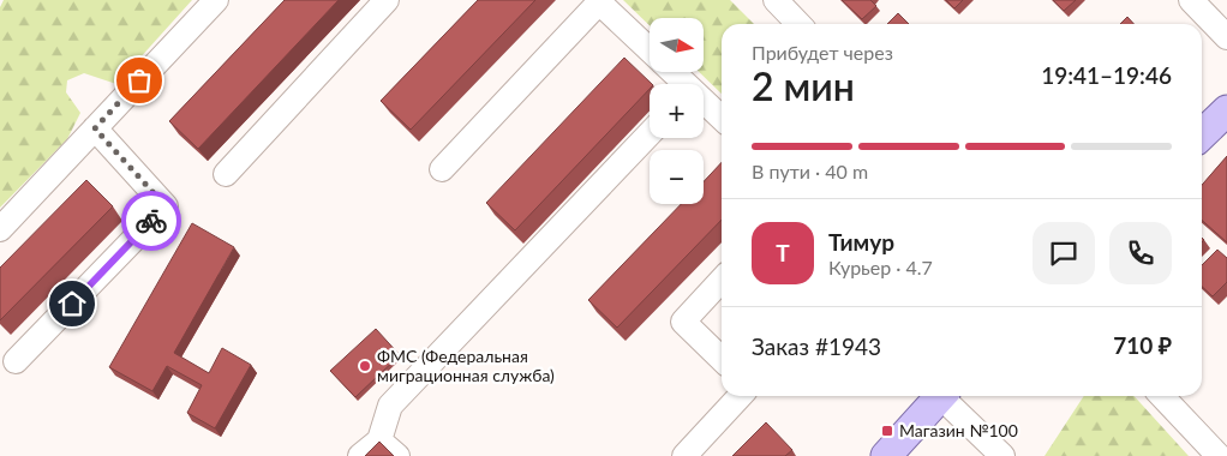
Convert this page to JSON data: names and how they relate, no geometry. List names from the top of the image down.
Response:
{
  "places": {
    "other": ["ФМС (Федеральная миграционная служба)"],
    "transit": ["Магазин №100"]
  },
  "north": "right",
  "page": {
    "map_buttons": ["+", "−"],
    "heading": ["2 мин", "Прибудет через", "19:41–19:46"],
    "panel": [
      "Тимур",
      "Курьер · 4.7",
      "Заказ #1943",
      "710 ₽"
    ],
    "bar": "В пути · 40 m",
    "round": "Т"
  }
}
